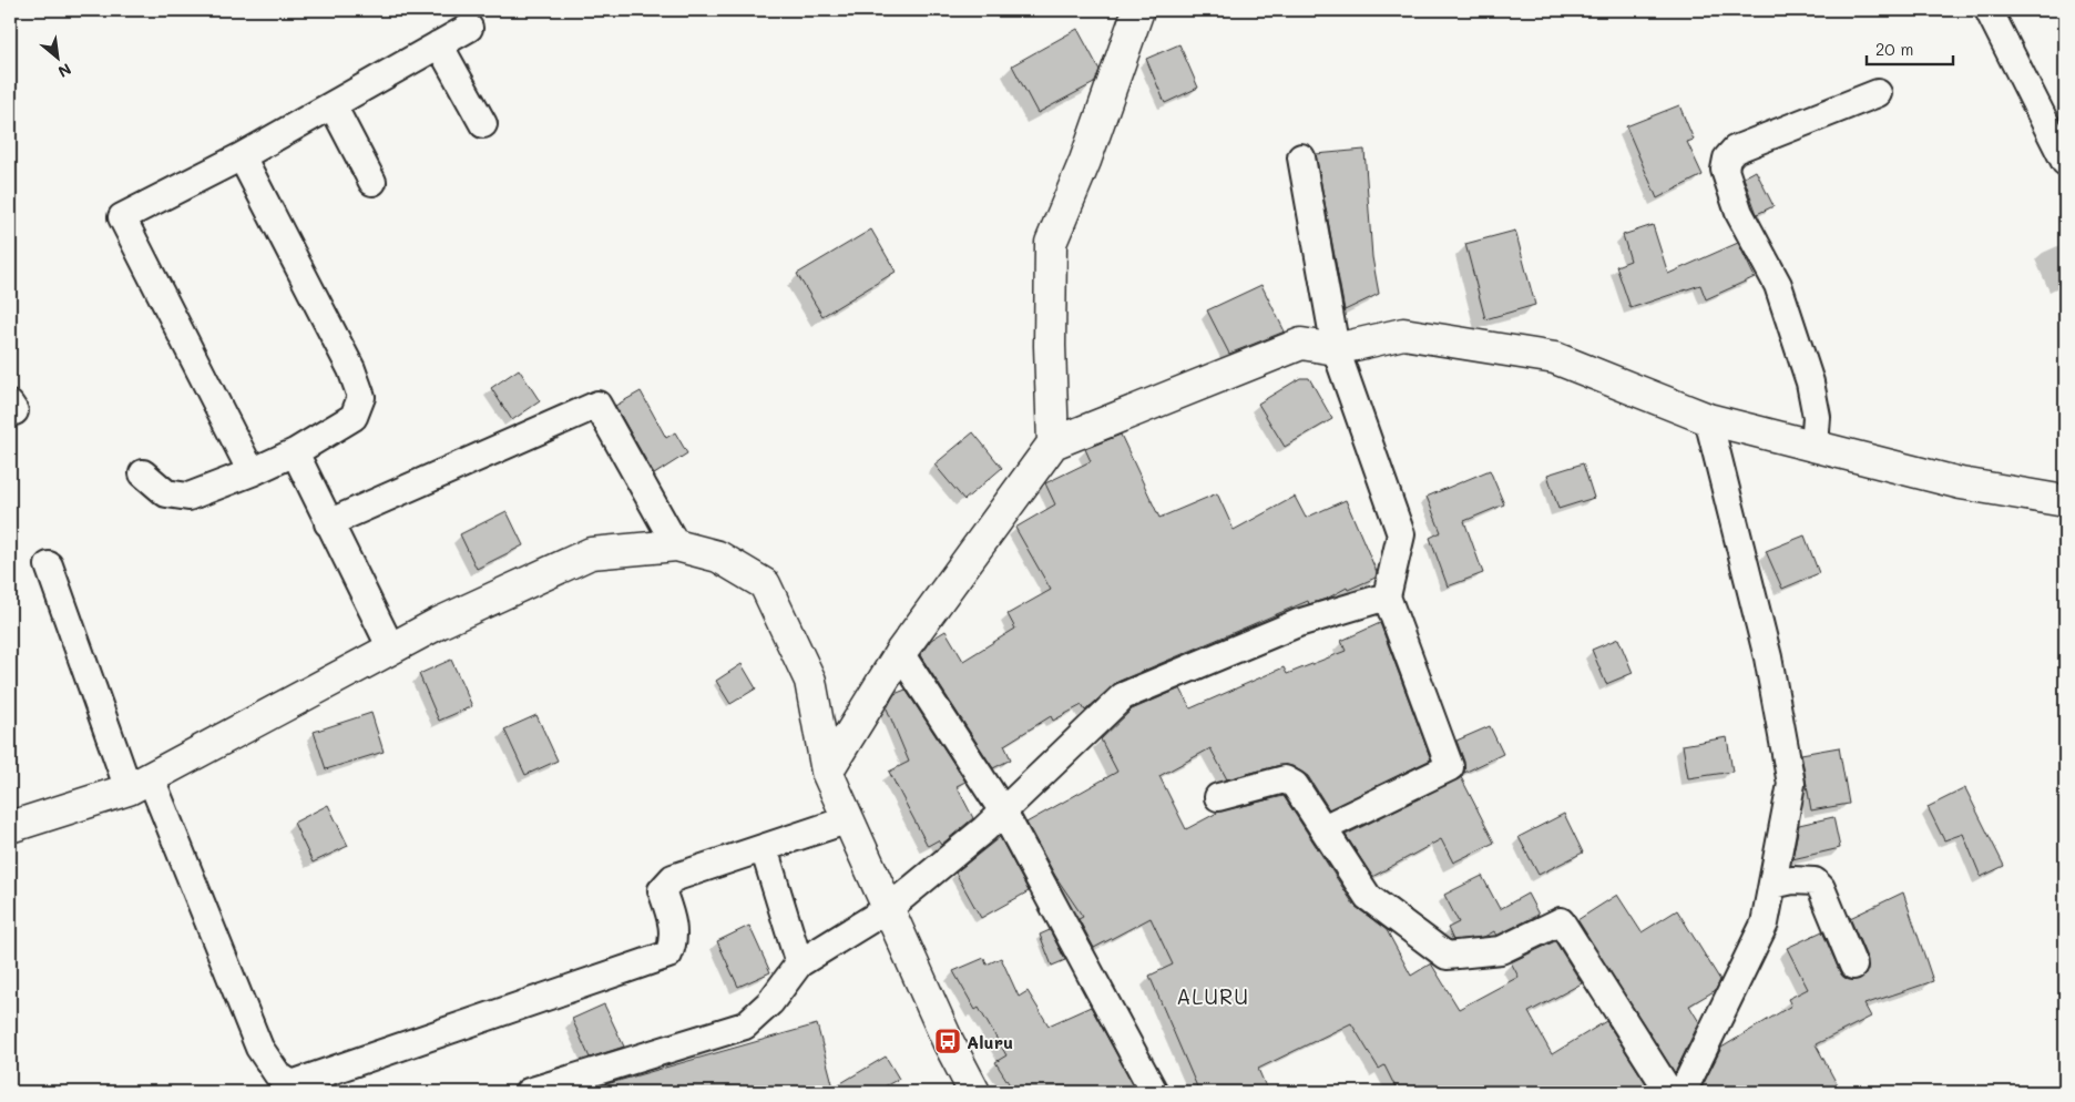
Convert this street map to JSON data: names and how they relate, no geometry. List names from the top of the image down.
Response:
{
  "districts": ["ALURU"],
  "places": {
    "bus stop": ["Aluru"]
  },
  "scale_bar": "20 m",
  "north": "bottom right"
}
